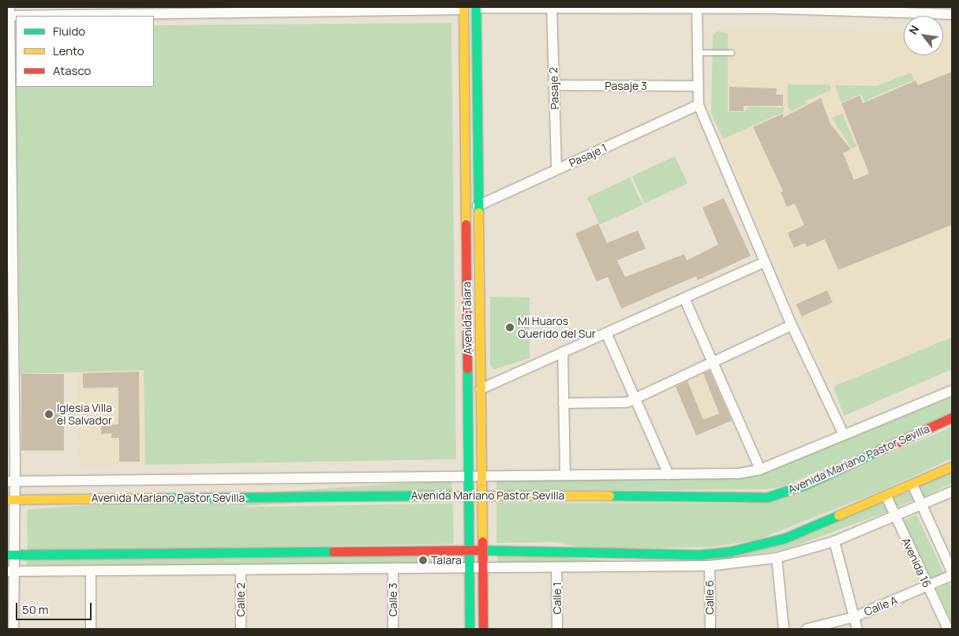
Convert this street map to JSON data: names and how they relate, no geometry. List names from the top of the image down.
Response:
{
  "streets": {
    "main road": ["Avenida Talara", "Avenida Mariano Pastor Sevilla"],
    "street": [
      "Pasaje 3",
      "Pasaje 2",
      "Pasaje 1",
      "Avenida 16",
      "Calle 6",
      "Calle 1",
      "Calle 2",
      "Calle 3",
      "Calle A"
    ]
  },
  "crossings": [
    ["Pasaje 3", "Pasaje 2"],
    ["Pasaje 2", "Pasaje 1"],
    ["Pasaje 1", "Avenida Talara"],
    ["Avenida Talara", "Avenida Mariano Pastor Sevilla"],
    ["Avenida 16", "Calle A"]
  ],
  "places": ["Mi Huaros Querido del Sur", "Iglesia Villa el Salvador", "Talara"],
  "legend": ["Fluido", "Lento", "Atasco"],
  "scale_bar": "50 m",
  "north": "top left"
}
